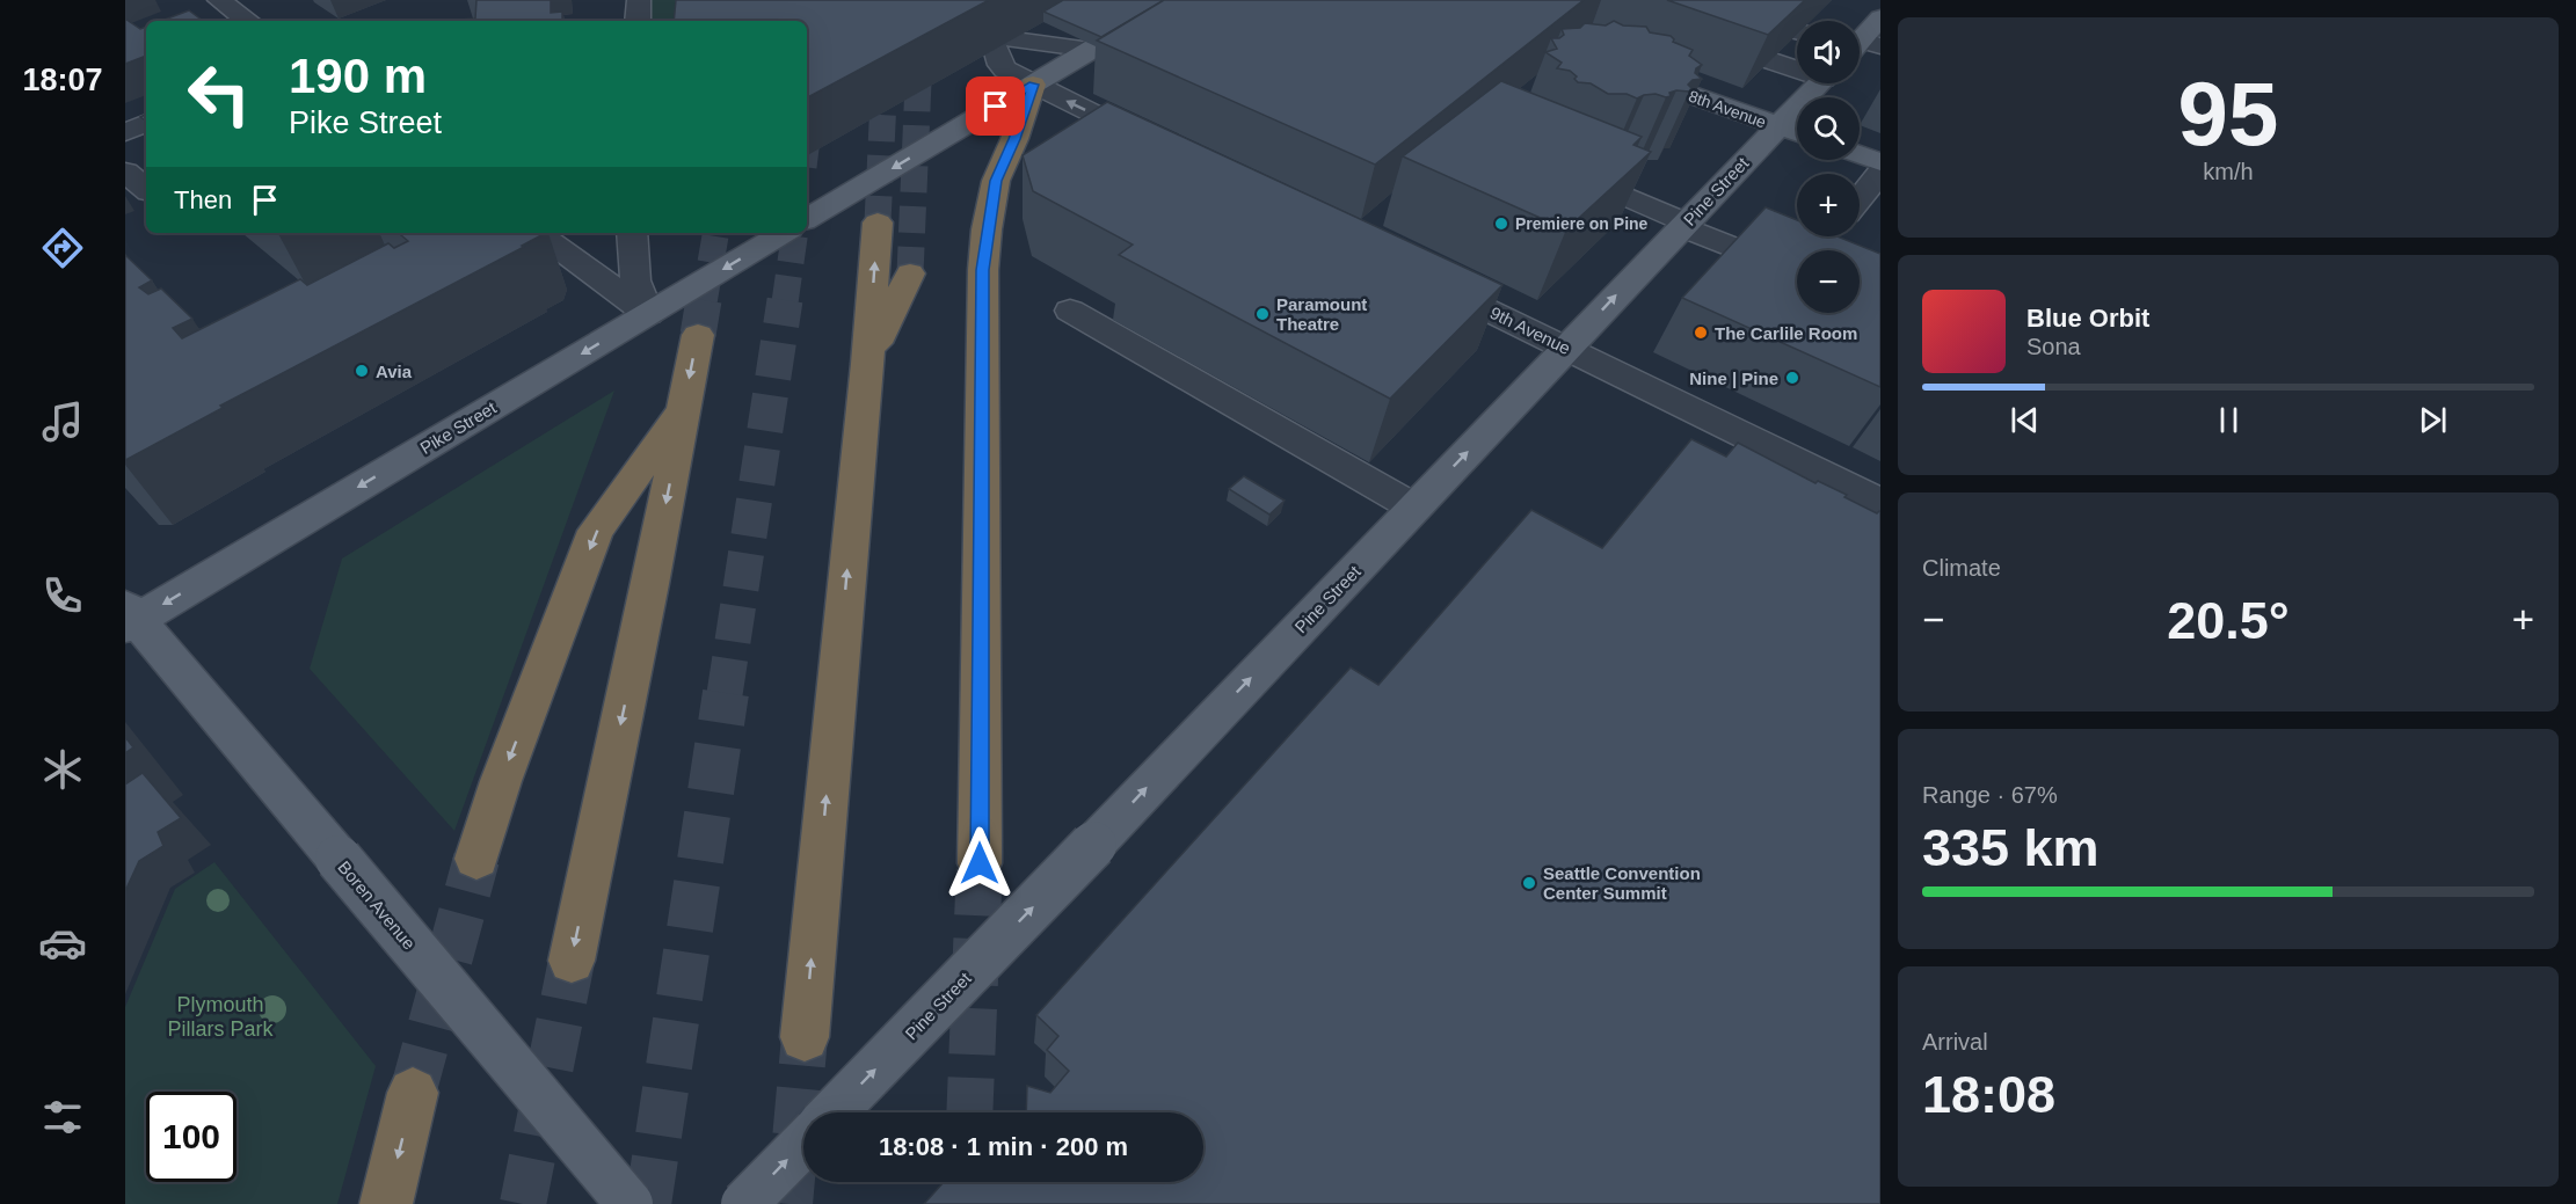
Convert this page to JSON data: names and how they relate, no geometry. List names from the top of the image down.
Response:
{
  "streets": {
    "main road": [
      "8th Avenue",
      "Pine Street",
      "Pike Street",
      "Boren Avenue"
    ],
    "street": ["9th Avenue"]
  },
  "crossings": [
    ["8th Avenue", "Pine Street"],
    ["Pine Street", "9th Avenue"],
    ["Pike Street", "Boren Avenue"]
  ],
  "one_way": ["Pine Street", "Pike Street"],
  "parks": ["Plymouth Pillars Park"],
  "places": [
    "Premiere on Pine",
    "Paramount Theatre",
    "The Carlile Room",
    "Avia",
    "Nine | Pine",
    "Seattle Convention Center Summit"
  ],
  "page": {
    "tabs": "18:07",
    "tile": [
      ["95", "km/h"],
      "Climate",
      ["Range · 67%", "335 km"],
      ["Arrival", "18:08"]
    ],
    "map_buttons": ["+", "−"],
    "turn": ["190 m", "Pike Street"],
    "then": "Then",
    "song": ["Blue Orbit", "Sona"],
    "heat": ["−", "20.5°", "+"],
    "limit": "100",
    "trip": "18:08 · 1 min · 200 m"
  }
}
